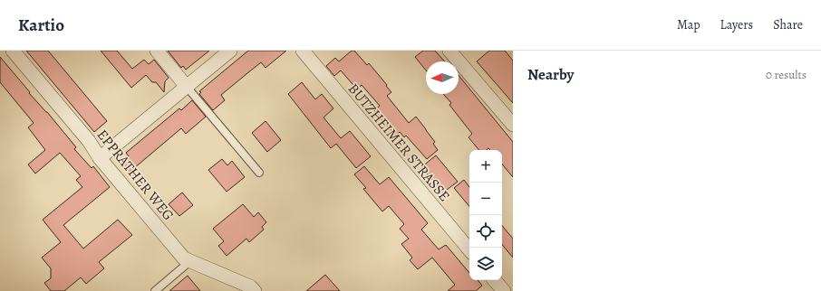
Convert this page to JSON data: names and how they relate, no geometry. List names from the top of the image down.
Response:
{
  "streets": {
    "street": ["BUTZHEIMER STRASSE", "EPPRATHER WEG"]
  },
  "north": "left",
  "page": {
    "header": "Kartio",
    "nav": ["Map", "Layers", "Share"],
    "heading": ["Nearby", "0 results"],
    "map_buttons": ["+", "−"]
  }
}
